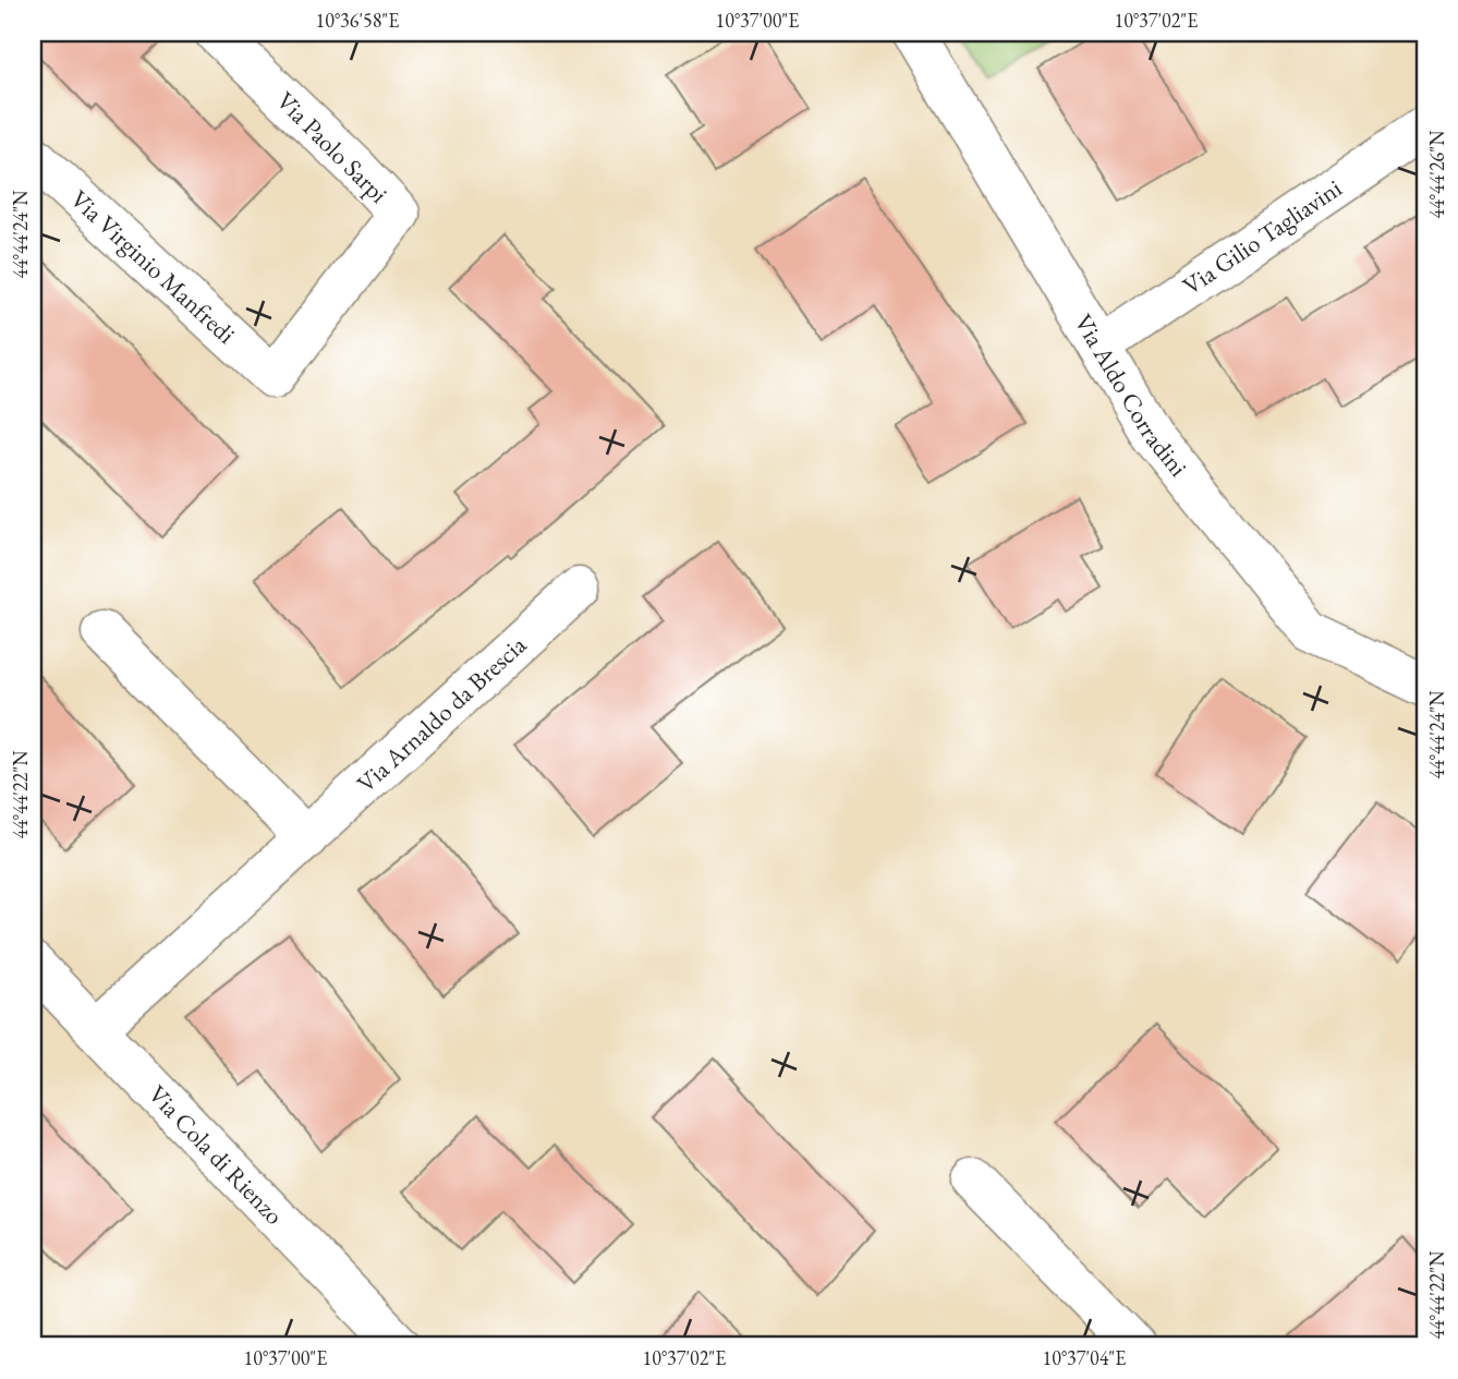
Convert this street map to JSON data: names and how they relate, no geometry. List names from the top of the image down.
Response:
{
  "streets": {
    "street": [
      "Via Paolo Sarpi",
      "Via Gilio Tagliavini",
      "Via Virginio Manfredi",
      "Via Aldo Corradini",
      "Via Arnaldo da Brescia",
      "Via Cola di Rienzo"
    ]
  },
  "crossings": [
    ["Via Paolo Sarpi", "Via Virginio Manfredi"],
    ["Via Gilio Tagliavini", "Via Aldo Corradini"],
    ["Via Arnaldo da Brescia", "Via Cola di Rienzo"]
  ],
  "coordinates": [
    "10°36'58\"E",
    "10°37'00\"E",
    "10°37'02\"E",
    "44°44'26\"N",
    "44°44'24\"N",
    "44°44'22\"N",
    "10°37'04\"E"
  ]
}
